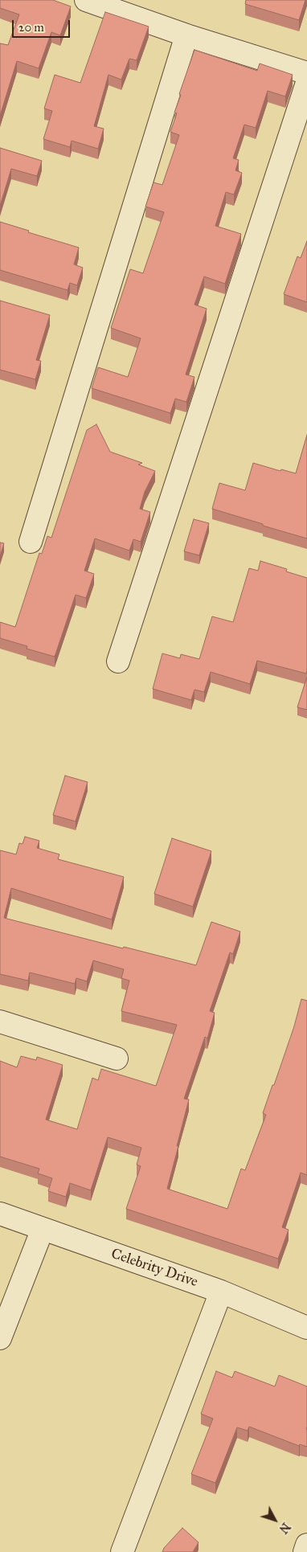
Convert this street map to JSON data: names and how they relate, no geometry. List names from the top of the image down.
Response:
{
  "streets": {
    "street": ["Celebrity Drive"]
  },
  "scale_bar": "20 m",
  "north": "bottom right"
}
